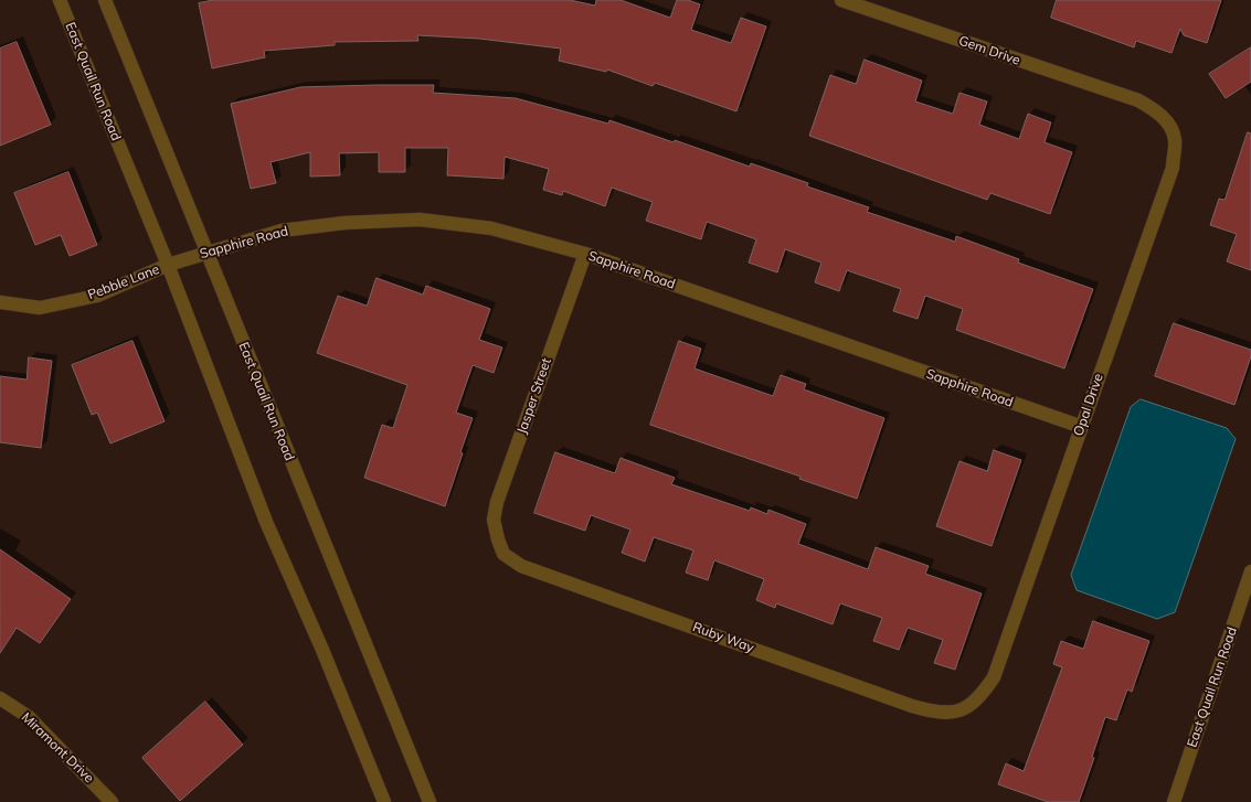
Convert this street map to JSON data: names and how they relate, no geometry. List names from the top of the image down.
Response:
{
  "streets": {
    "street": [
      "Gem Drive",
      "East Quail Run Road",
      "Sapphire Road",
      "Pebble Lane",
      "Jasper Street",
      "Opal Drive",
      "Ruby Way",
      "Miramont Drive"
    ]
  },
  "crossings": [
    ["Gem Drive", "Opal Drive"],
    ["East Quail Run Road", "Sapphire Road"],
    ["East Quail Run Road", "Pebble Lane"],
    ["Sapphire Road", "Pebble Lane"],
    ["Sapphire Road", "Jasper Street"],
    ["Sapphire Road", "Opal Drive"],
    ["Jasper Street", "Ruby Way"],
    ["Opal Drive", "Ruby Way"]
  ]
}
